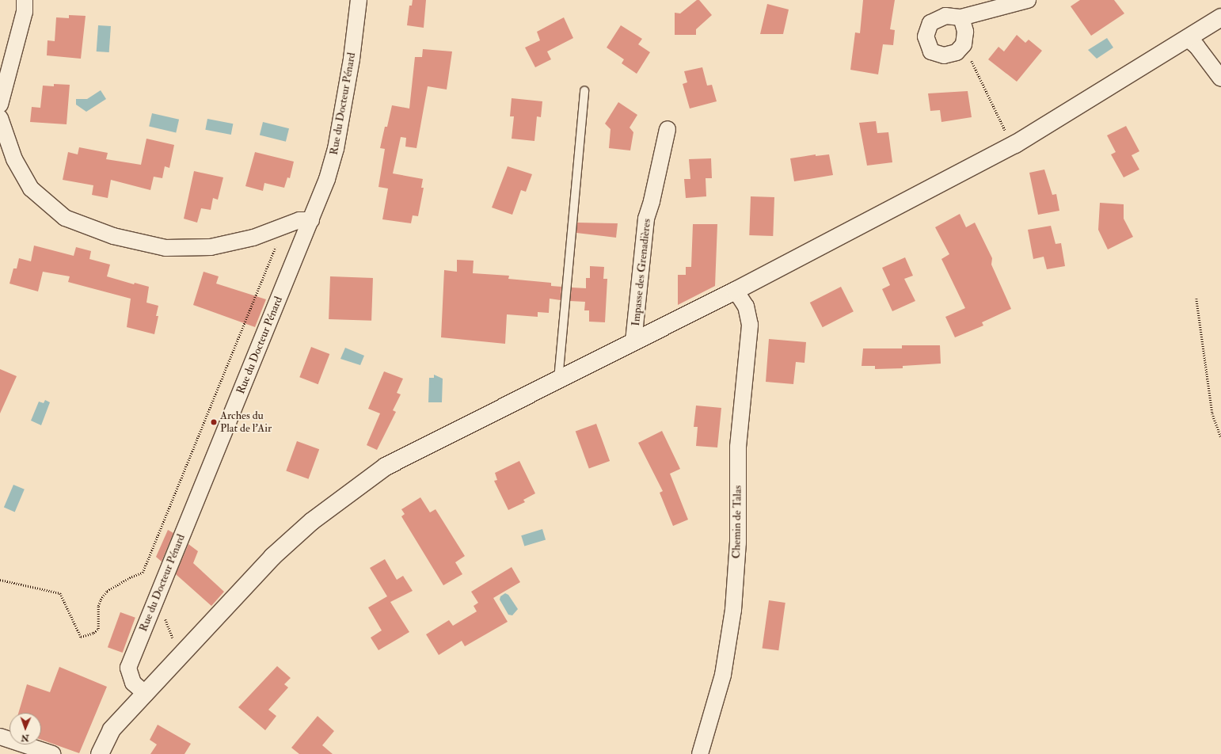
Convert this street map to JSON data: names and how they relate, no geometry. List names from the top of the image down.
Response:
{
  "streets": {
    "street": ["Rue du Docteur Pénard", "Impasse des Grenadières", "Chemin de Talas"]
  },
  "places": ["Arches du Plat de l'Air"],
  "north": "bottom"
}
